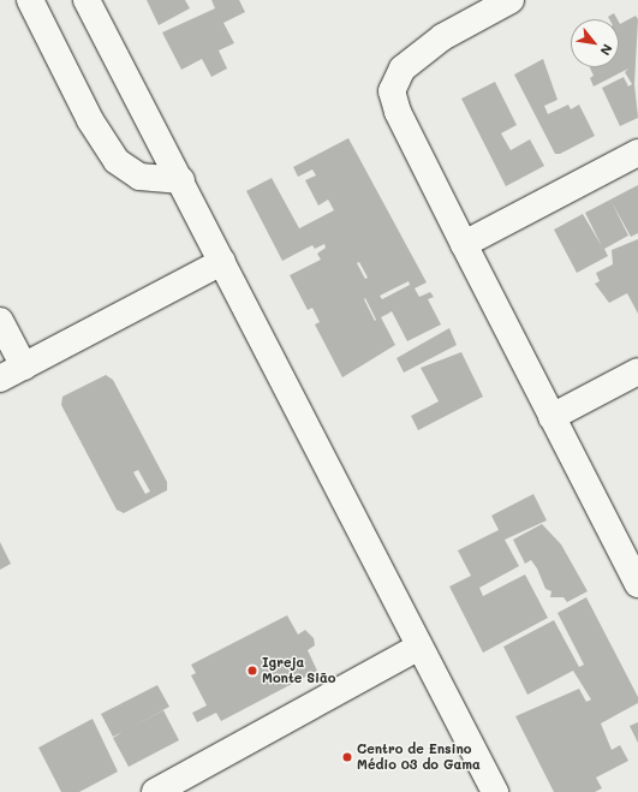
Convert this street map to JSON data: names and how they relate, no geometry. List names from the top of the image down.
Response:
{
  "places": ["Igreja Monte Sião", "Centro de Ensino Médio 03 do Gama"],
  "north": "bottom right"
}
